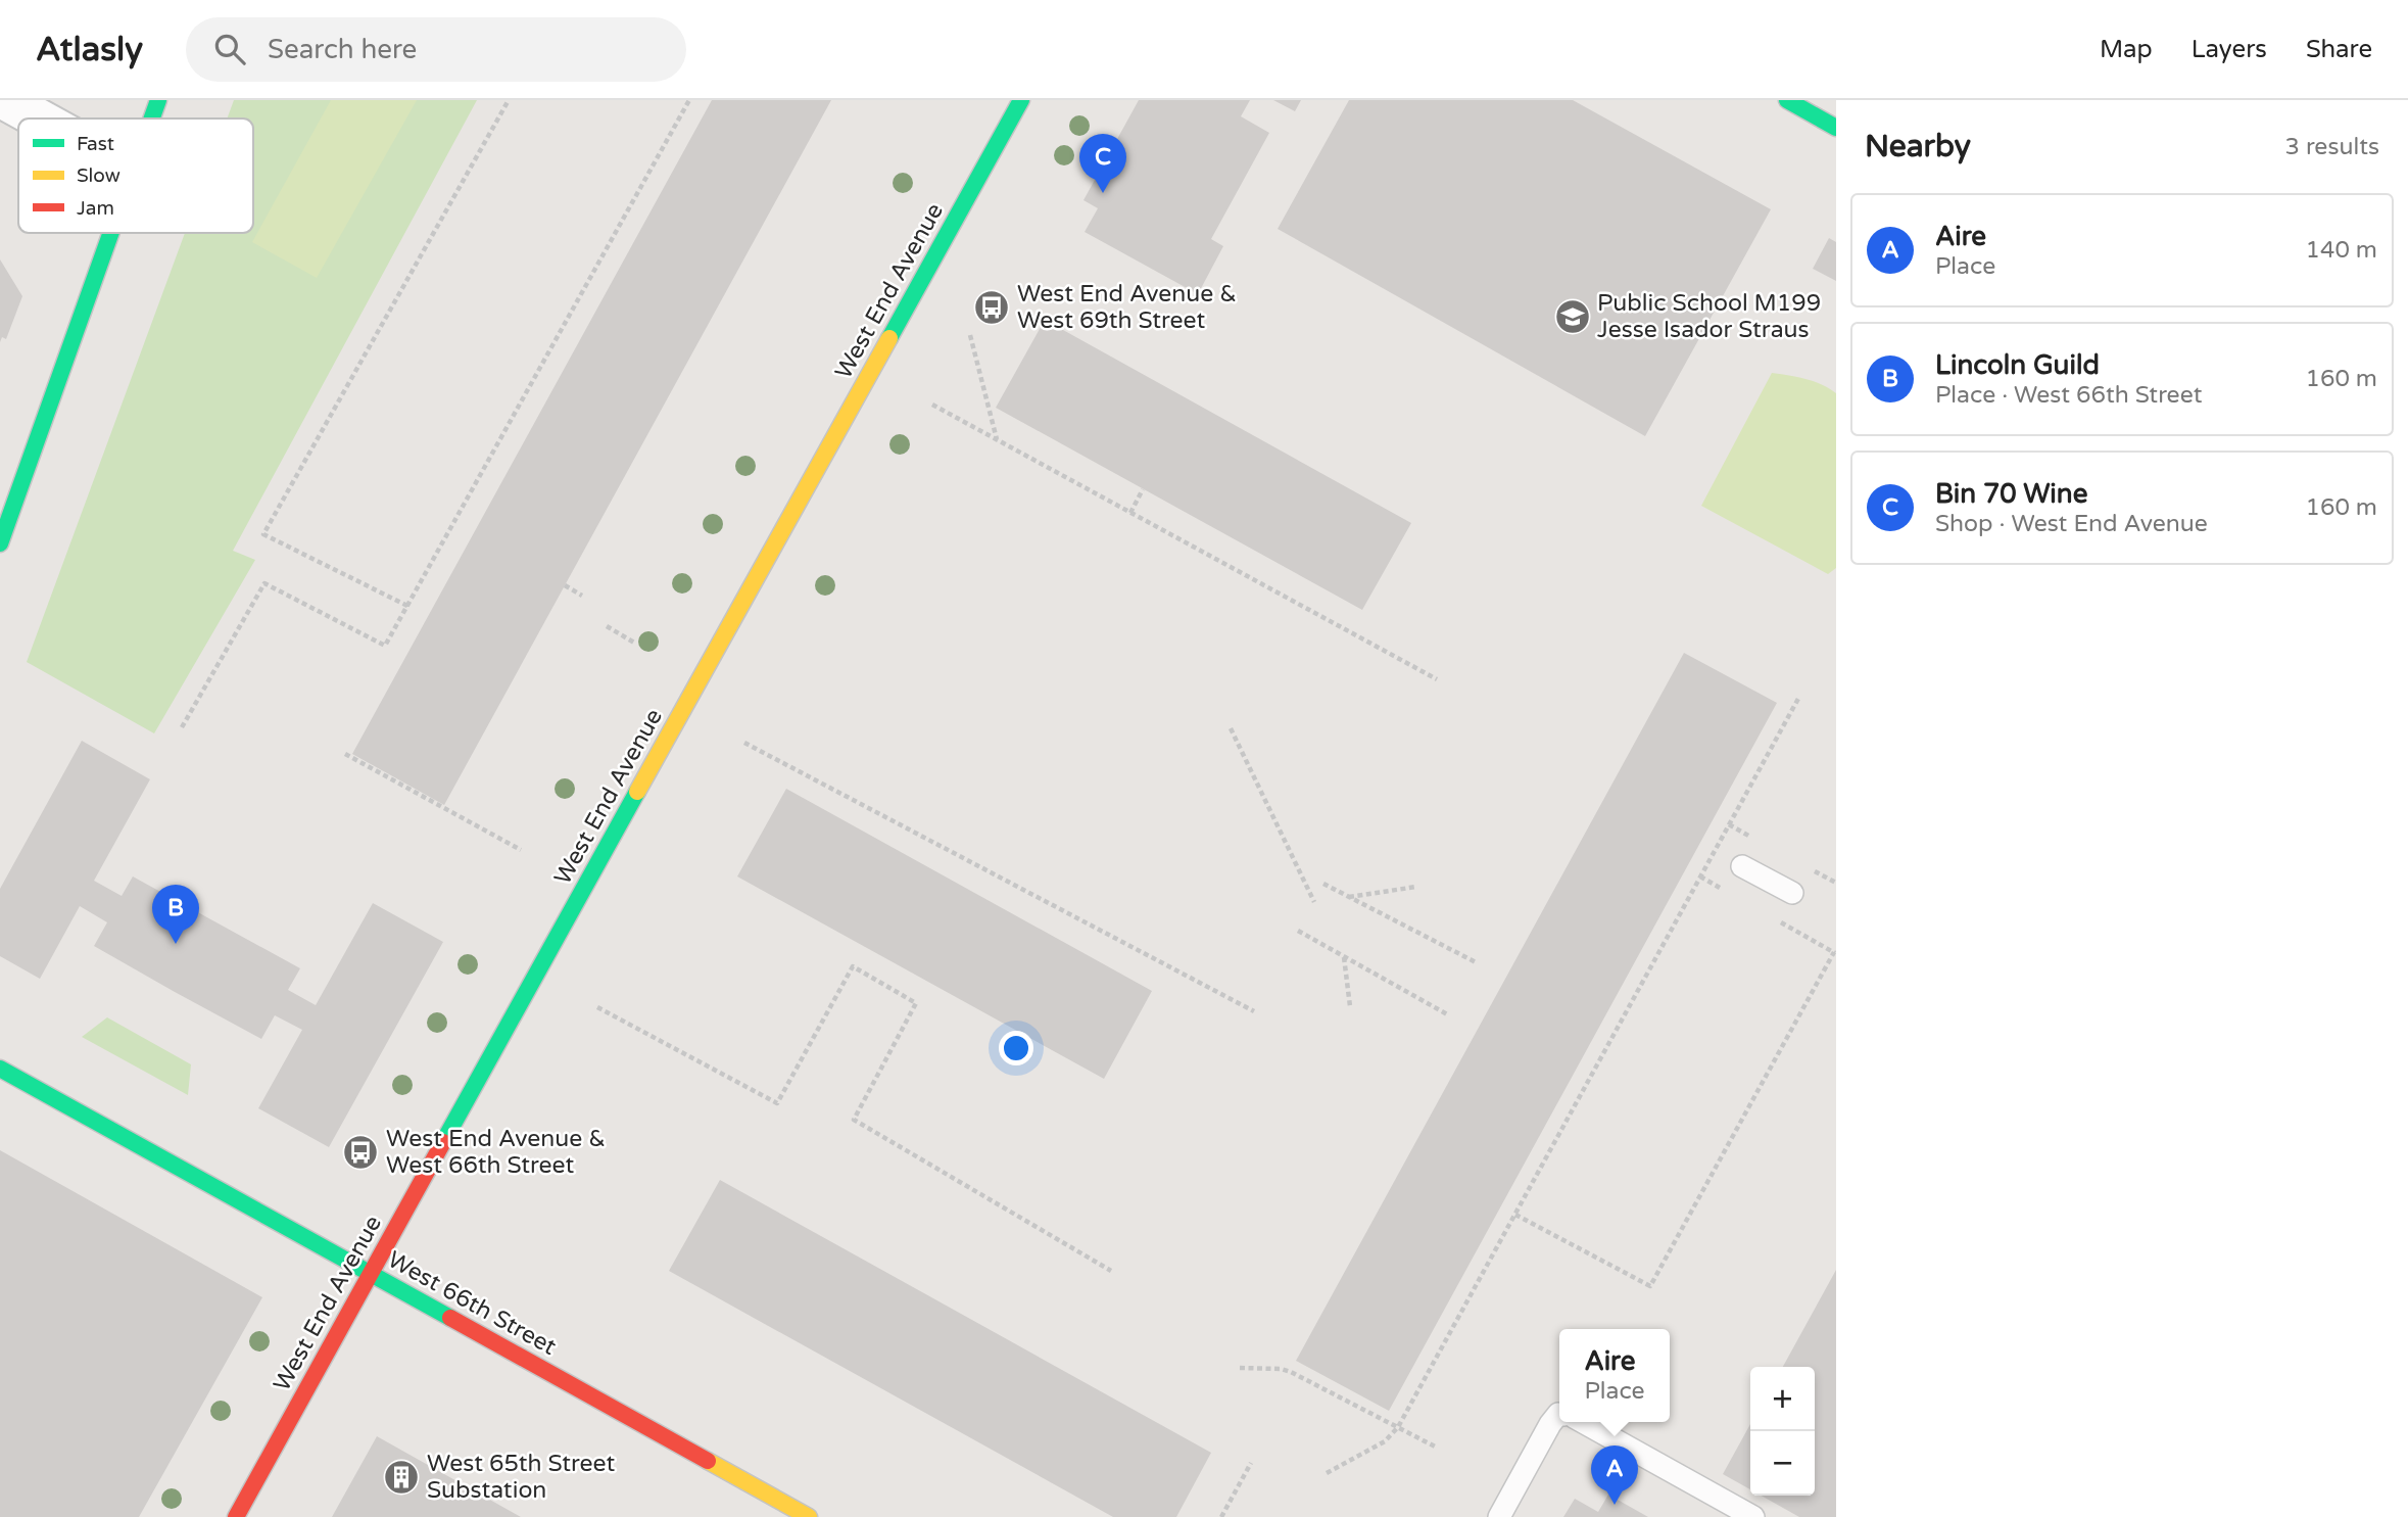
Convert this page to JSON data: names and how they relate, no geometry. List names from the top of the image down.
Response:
{
  "streets": {
    "main road": ["West End Avenue", "West 66th Street"]
  },
  "crossings": [
    ["West End Avenue", "West 66th Street"]
  ],
  "places": {
    "bus stop": ["West End Avenue & West 69th Street", "West End Avenue & West 66th Street"],
    "school or university": ["Public School M199 Jesse Isador Straus"],
    "building": ["West 65th Street Substation"]
  },
  "legend": ["Fast", "Slow", "Jam"],
  "page": {
    "header": "Atlasly",
    "search": "Search here",
    "nav": ["Map", "Layers", "Share"],
    "heading": ["Nearby", "3 results"],
    "pins": ["C", "B", "A"],
    "list": [
      {
        "mark": "A",
        "name": "Aire",
        "note": "Place",
        "value": "140 m"
      },
      {
        "mark": "B",
        "name": "Lincoln Guild",
        "note": "Place · West 66th Street",
        "value": "160 m"
      },
      {
        "mark": "C",
        "name": "Bin 70 Wine",
        "note": "Shop · West End Avenue",
        "value": "160 m"
      }
    ],
    "popup": ["Aire", "Place"],
    "map_buttons": ["+", "−"]
  }
}
